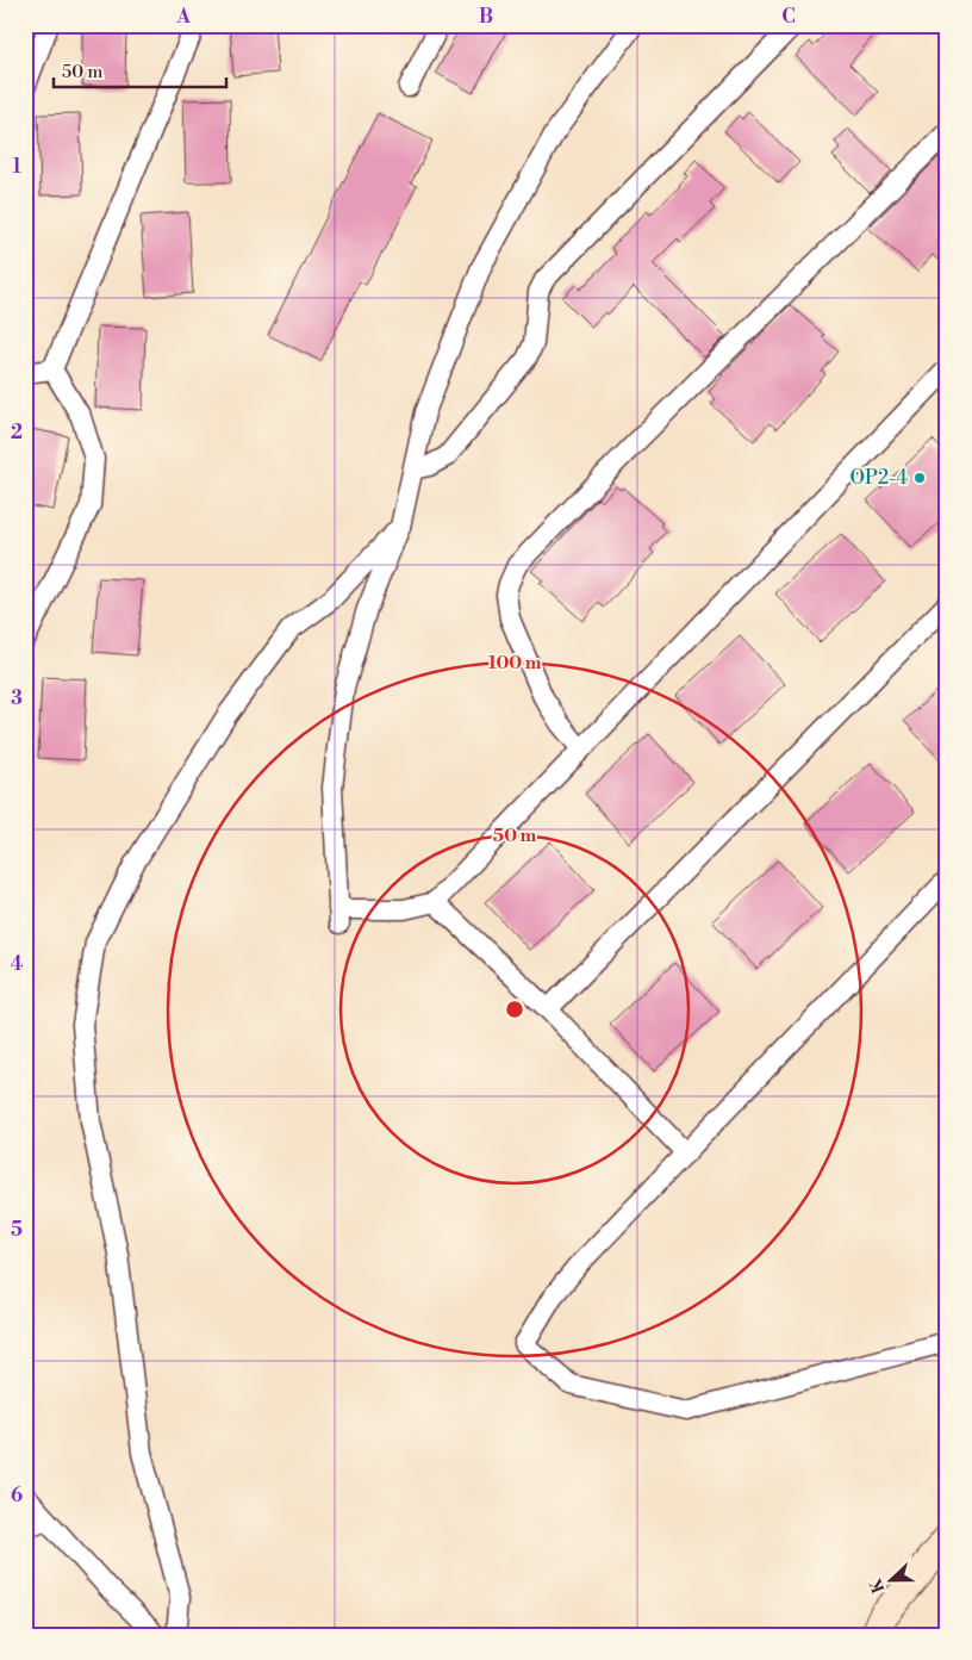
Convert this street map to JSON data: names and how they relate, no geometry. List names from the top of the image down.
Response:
{
  "places": ["OP2-4"],
  "scale_bar": "50 m",
  "north": "left",
  "grid": {
    "columns": ["A", "B", "C"],
    "rows": [
      "1",
      "2",
      "3",
      "4",
      "5",
      "6"
    ]
  },
  "rings": ["100 m", "50 m"]
}
